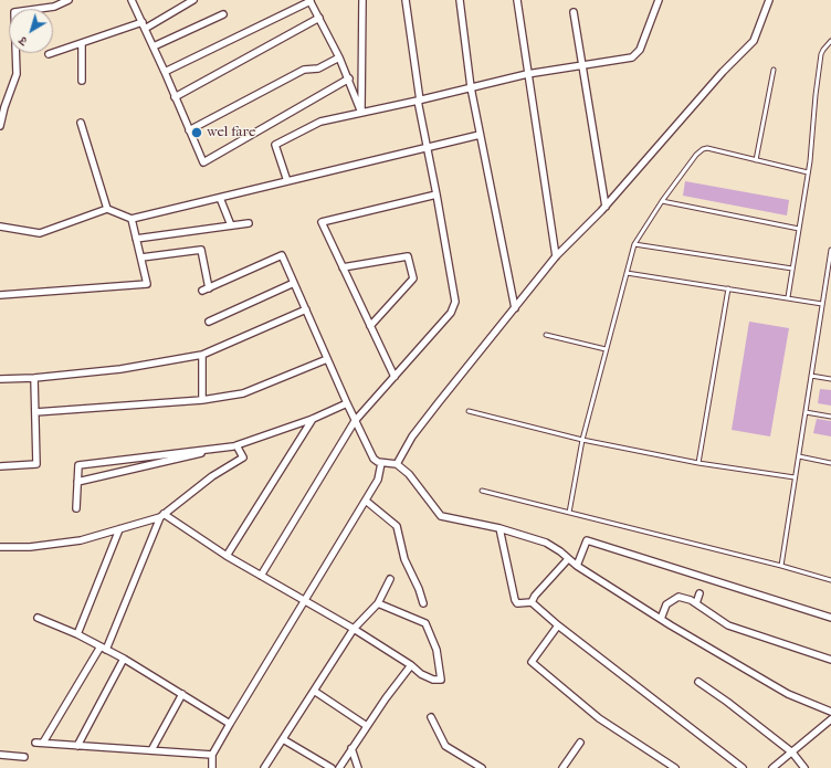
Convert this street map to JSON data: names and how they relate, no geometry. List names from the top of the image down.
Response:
{
  "places": ["wel fare"],
  "north": "bottom left"
}
